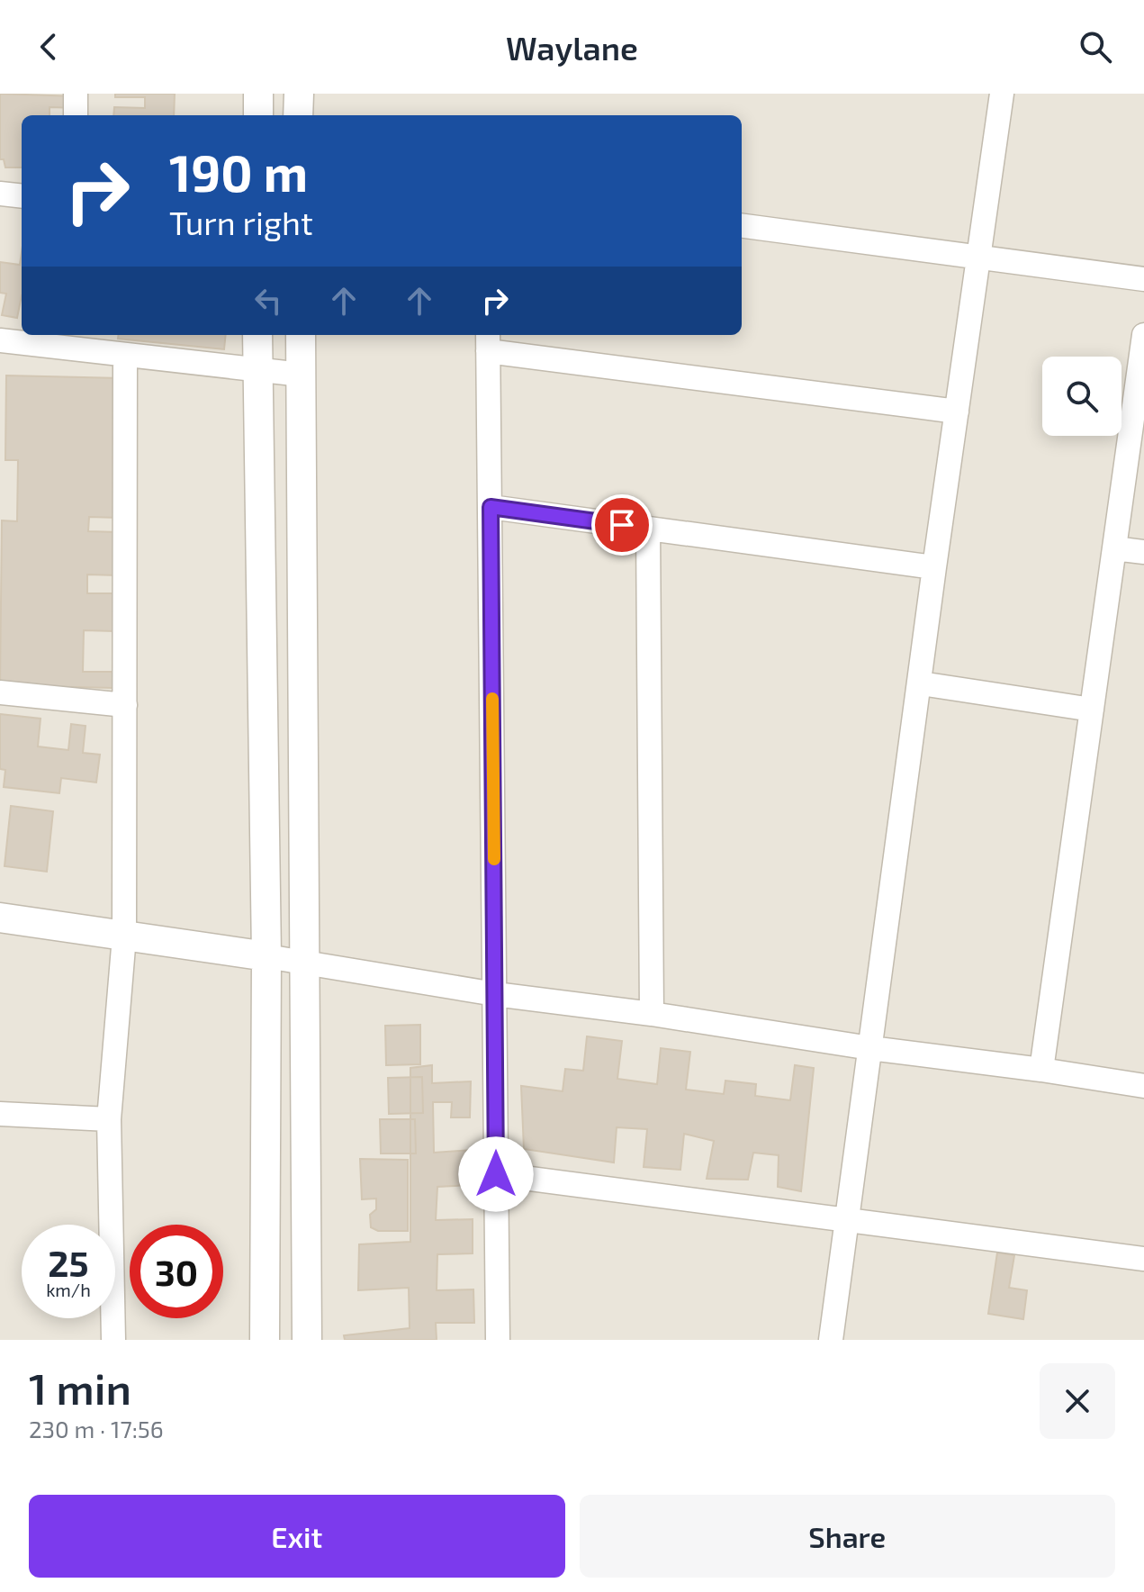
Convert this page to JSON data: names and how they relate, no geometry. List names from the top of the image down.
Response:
{
  "page": {
    "header": "Waylane",
    "turn": ["190 m", "Turn right"],
    "speed": "25 km/h",
    "limit": "30",
    "heading": ["1 min", "230 m · 17:56"],
    "buttons": ["Exit", "Share"]
  }
}
